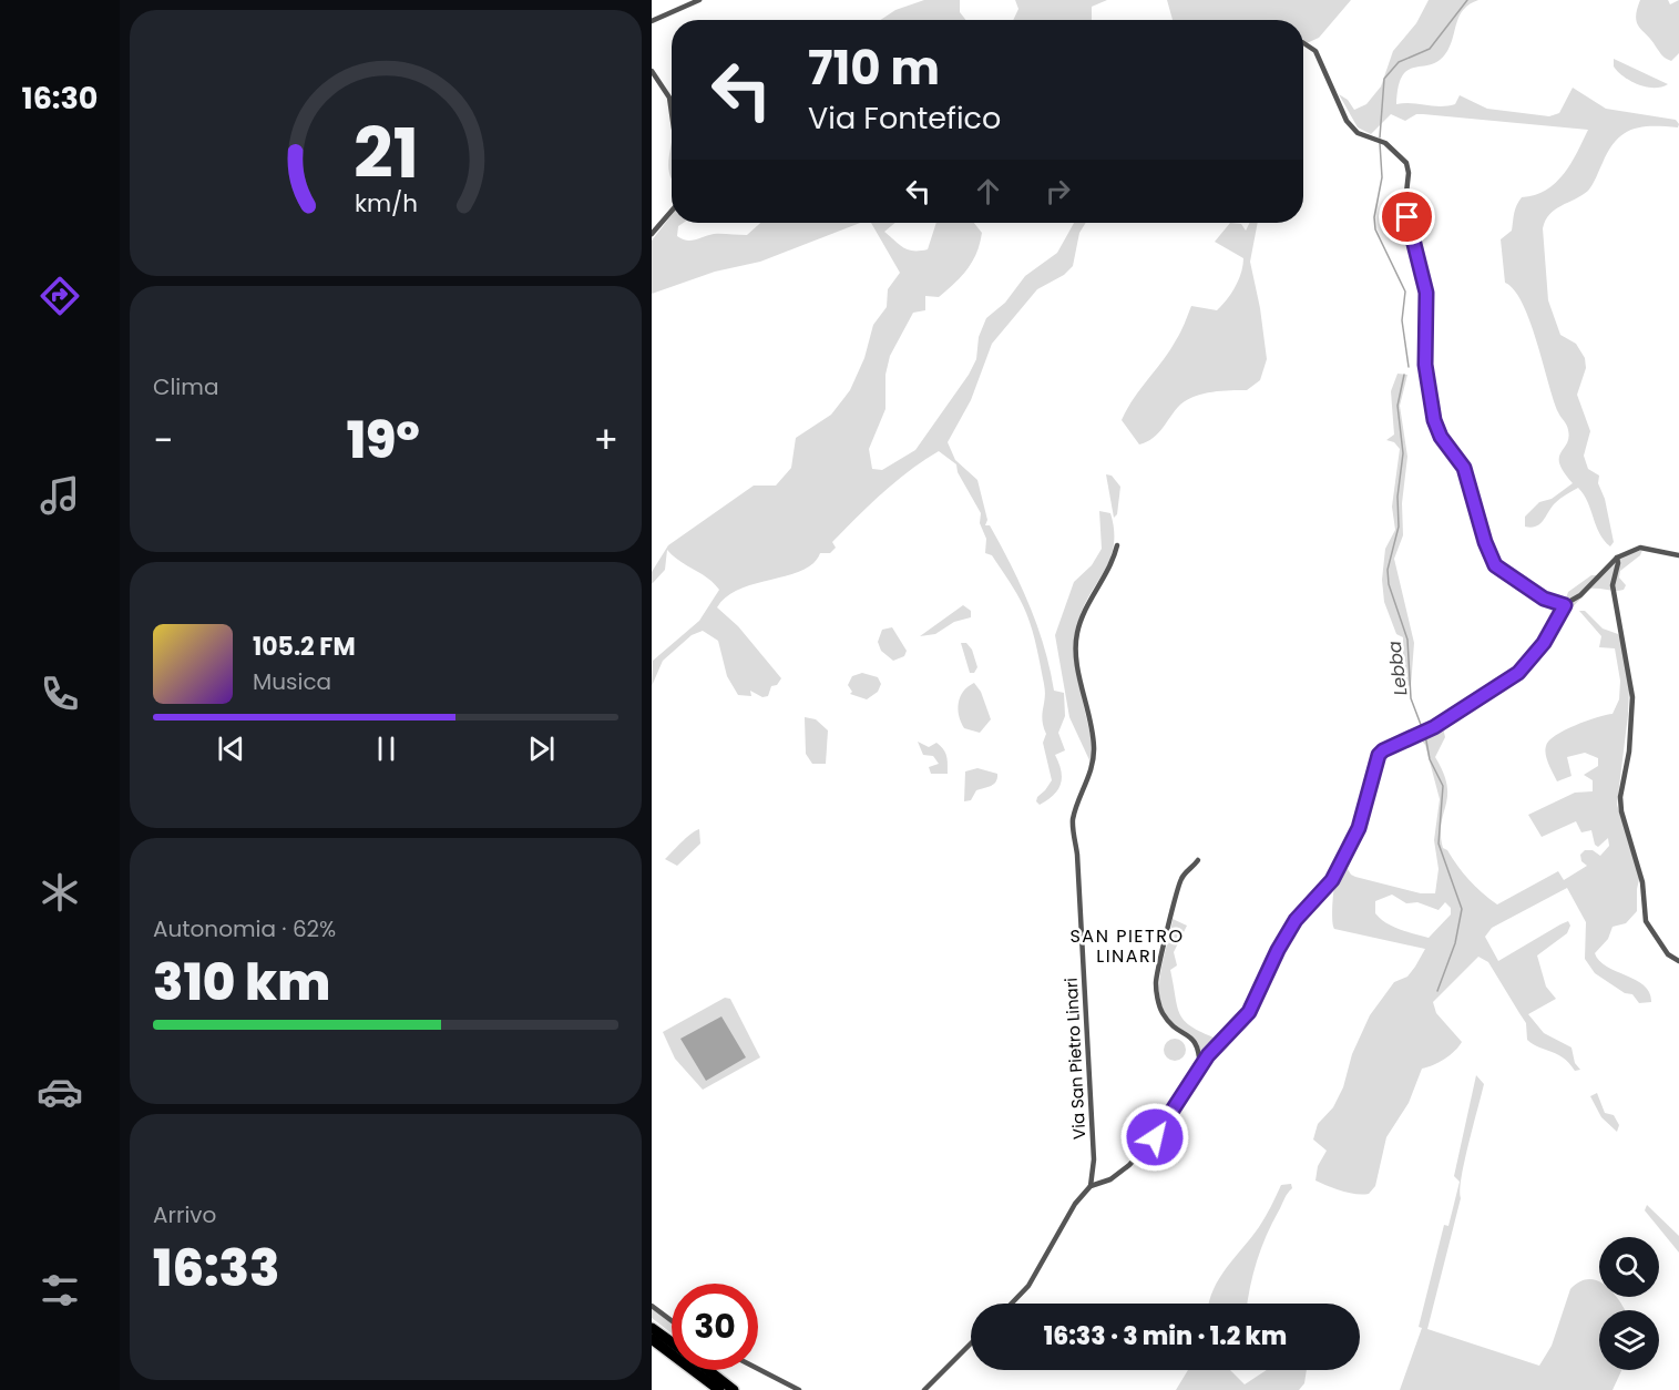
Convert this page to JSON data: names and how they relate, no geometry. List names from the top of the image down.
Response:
{
  "streets": {
    "street": ["Via San Pietro Linari"]
  },
  "districts": ["SAN PIETRO LINARI"],
  "water": ["Lebba"],
  "page": {
    "tabs": "16:30",
    "turn": ["710 m", "Via Fontefico"],
    "tile": [
      "Clima",
      ["Autonomia · 62%", "310 km"],
      ["Arrivo", "16:33"]
    ],
    "heat": ["−", "19°", "+"],
    "song": ["105.2 FM", "Musica"],
    "limit": "30",
    "trip": "16:33 · 3 min · 1.2 km",
    "gauge": ["21", "km/h"]
  }
}
